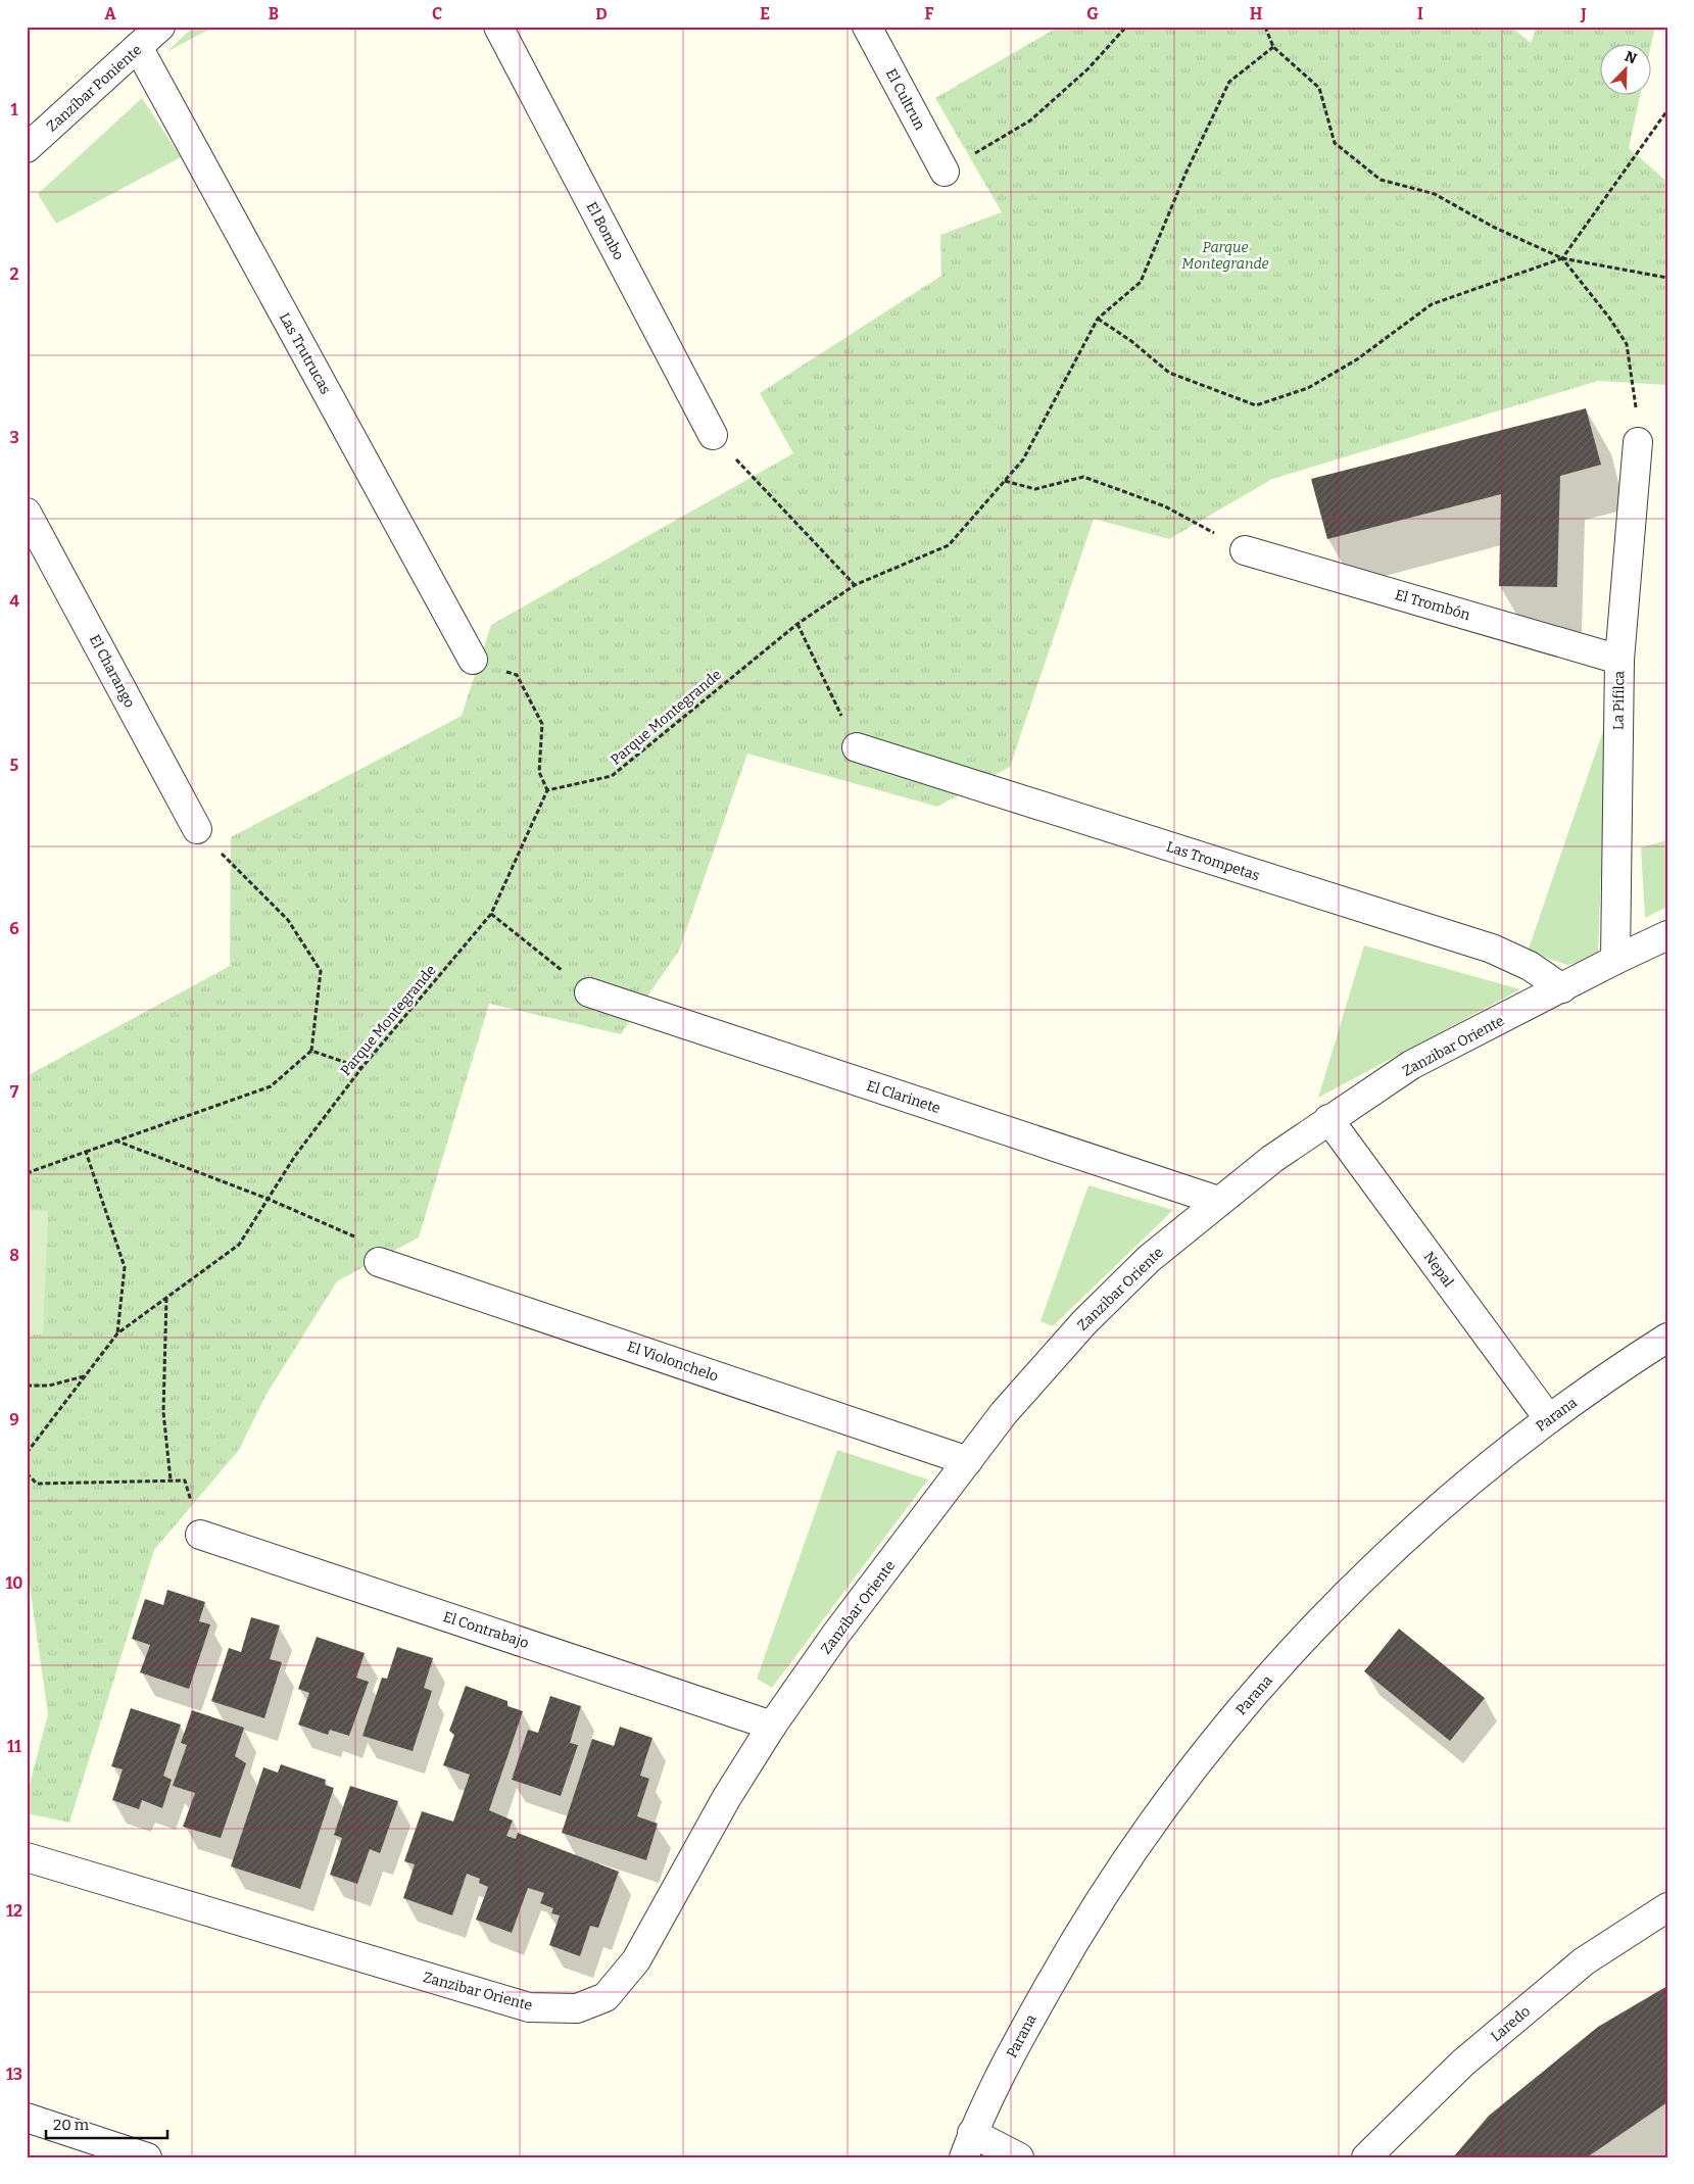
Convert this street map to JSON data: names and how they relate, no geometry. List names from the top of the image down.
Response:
{
  "streets": {
    "street": [
      "Zanzíbar Poniente",
      "El Cultrun",
      "El Bombo",
      "Las Trutrucas",
      "El Trombón",
      "El Charango",
      "La Pifilca",
      "Las Trompetas",
      "Zanzibar Oriente",
      "El Clarinete",
      "Nepal",
      "El Violonchelo",
      "Parana",
      "El Contrabajo",
      "Laredo"
    ],
    "path": ["Parque Montegrande"]
  },
  "crossings": [
    ["Zanzíbar Poniente", "Las Trutrucas"],
    ["El Trombón", "La Pifilca"],
    ["La Pifilca", "Zanzibar Oriente"],
    ["Las Trompetas", "Zanzibar Oriente"],
    ["Zanzibar Oriente", "El Clarinete"],
    ["Zanzibar Oriente", "Nepal"],
    ["Zanzibar Oriente", "El Violonchelo"],
    ["Zanzibar Oriente", "El Contrabajo"],
    ["Nepal", "Parana"]
  ],
  "parks": ["Parque Montegrande"],
  "scale_bar": "20 m",
  "north": "top right",
  "grid": {
    "columns": [
      "A",
      "B",
      "C",
      "D",
      "E",
      "F",
      "G",
      "H",
      "I",
      "J"
    ],
    "rows": [
      "1",
      "2",
      "3",
      "4",
      "5",
      "6",
      "7",
      "8",
      "9",
      "10",
      "11",
      "12",
      "13"
    ]
  }
}
